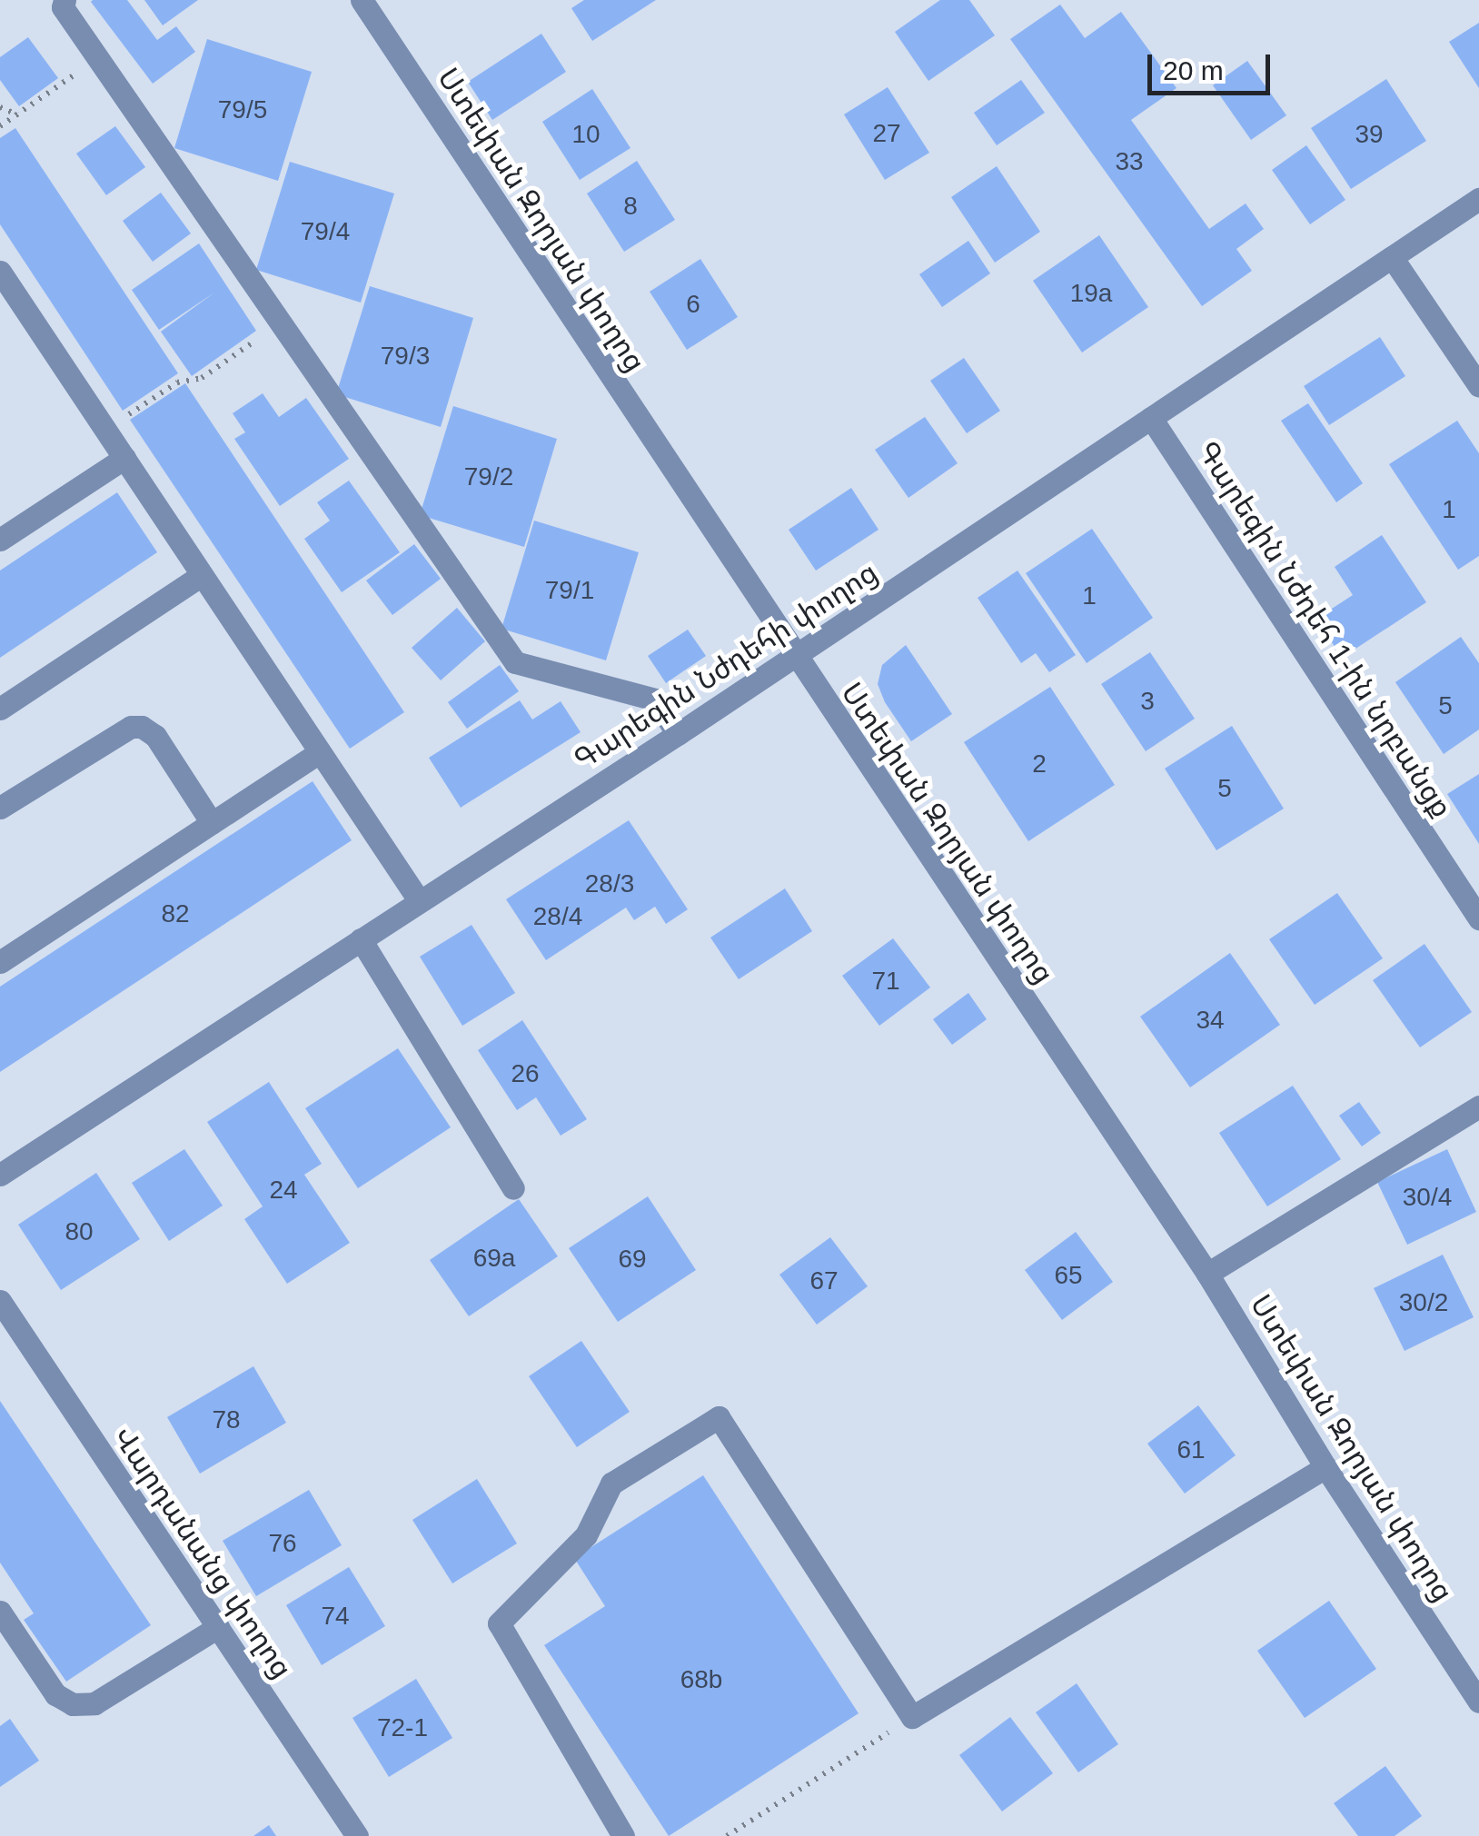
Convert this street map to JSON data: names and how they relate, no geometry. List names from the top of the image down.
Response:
{
  "streets": {
    "street": [
      "Ստեփան Զորյան փողոց",
      "Գարեգին Նժդեհ 1-ին նրբանցք",
      "Գարեգին Նժդեհի փողոց",
      "Վարդանանց փողոց"
    ]
  },
  "crossings": [
    ["Ստեփան Զորյան փողոց", "Գարեգին Նժդեհի փողոց"],
    ["Գարեգին Նժդեհ 1-ին նրբանցք", "Գարեգին Նժդեհի փողոց"]
  ],
  "house_numbers": [
    "79/5",
    "27",
    "10",
    "39",
    "33",
    "8",
    "79/4",
    "19a",
    "6",
    "79/3",
    "79/2",
    "1",
    "79/1",
    "1",
    "3",
    "5",
    "2",
    "5",
    "28/3",
    "82",
    "28/4",
    "71",
    "34",
    "26",
    "24",
    "30/4",
    "80",
    "69a",
    "69",
    "65",
    "67",
    "30/2",
    "78",
    "61",
    "76",
    "74",
    "68b",
    "72-1"
  ],
  "scale_bar": "20 m"
}
